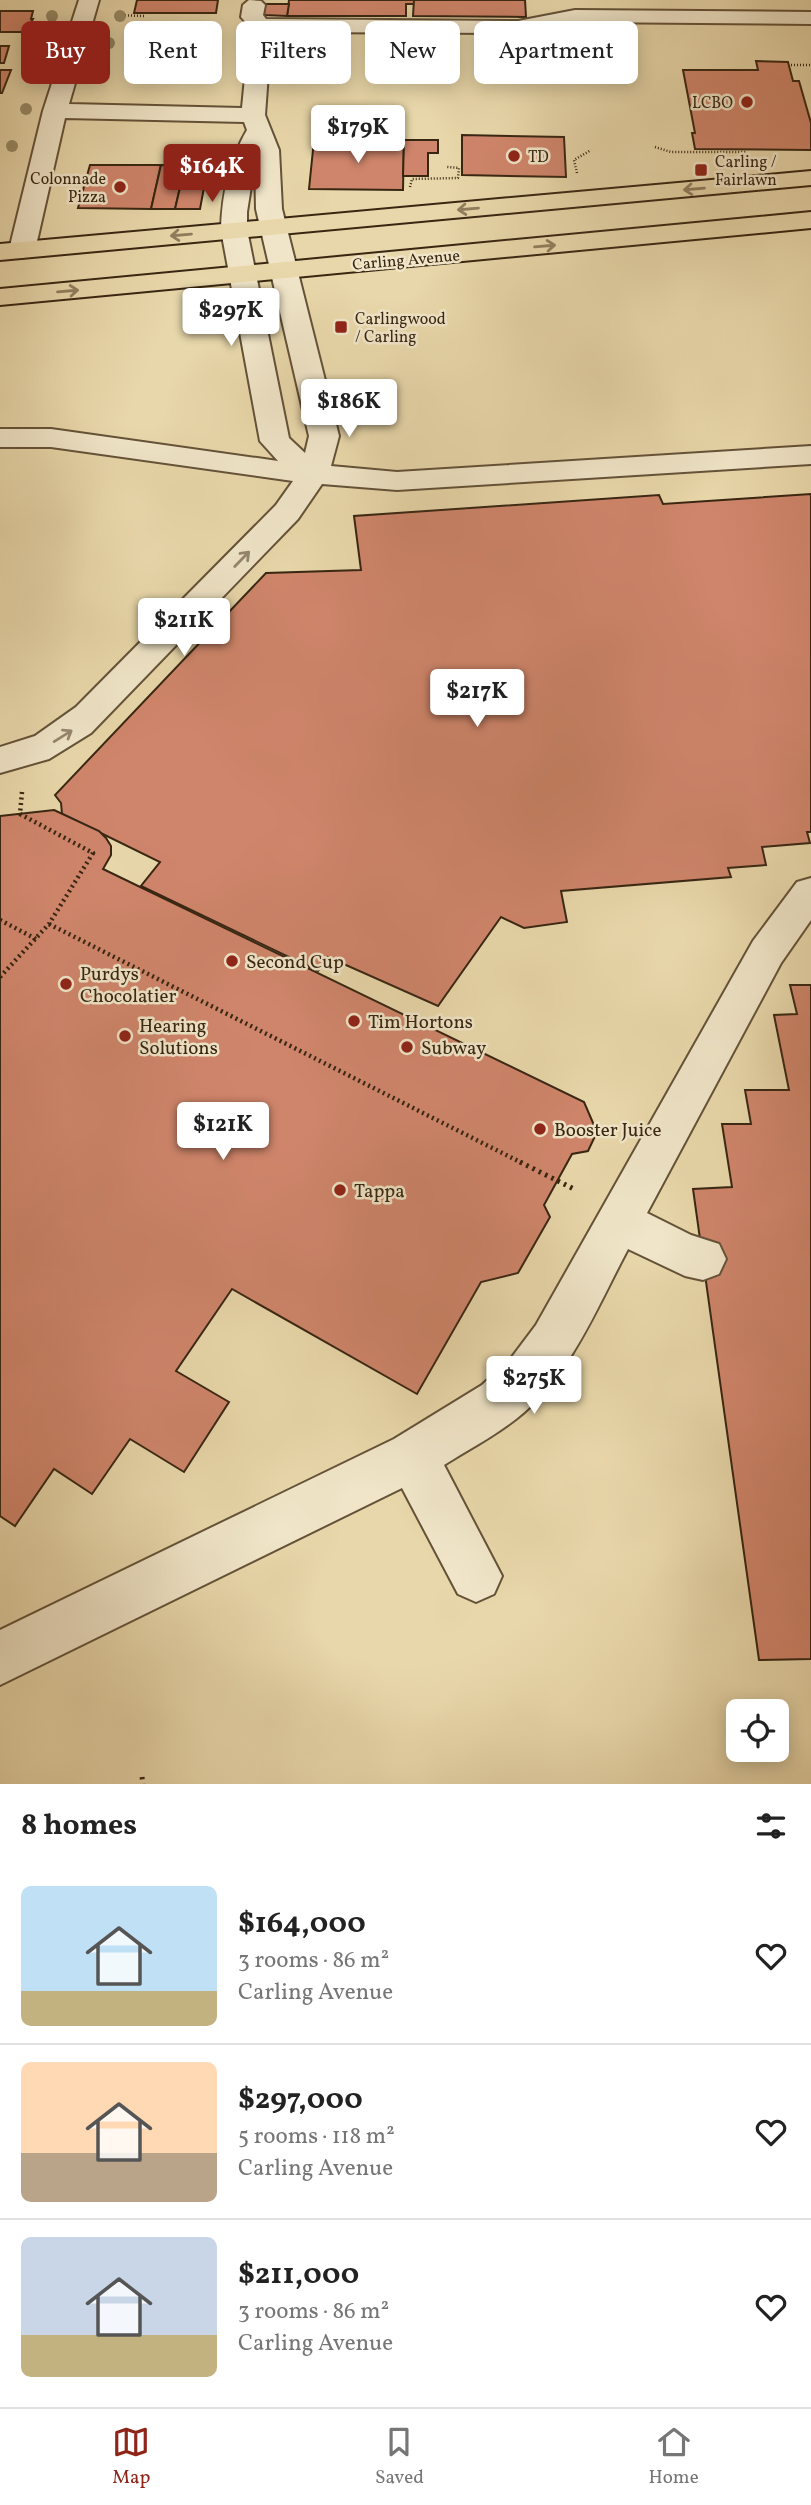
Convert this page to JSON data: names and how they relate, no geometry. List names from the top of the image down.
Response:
{
  "streets": {
    "main road": ["Carling Avenue"]
  },
  "places": {
    "other": [
      "LCBO",
      "TD",
      "Colonnade Pizza",
      "Second Cup",
      "Purdys Chocolatier",
      "Tim Hortons",
      "Hearing Solutions",
      "Subway",
      "Booster Juice",
      "Tappa"
    ],
    "transit": ["Carling / Fairlawn", "Carlingwood / Carling"]
  },
  "page": {
    "chip": [
      "Buy",
      "Rent",
      "Filters",
      "New",
      "Apartment"
    ],
    "price": [
      "$179K",
      "$164K",
      "$297K",
      "$186K",
      "$211K",
      "$217K",
      "$121K",
      "$275K"
    ],
    "heading": "8 homes",
    "list": [
      {
        "name": "$164,000",
        "note": "3 rooms · 86 m² · Carling Avenue"
      },
      {
        "name": "$297,000",
        "note": "5 rooms · 118 m² · Carling Avenue"
      },
      {
        "name": "$211,000",
        "note": "3 rooms · 86 m² · Carling Avenue"
      }
    ],
    "tabs": ["Map", "Saved", "Home"]
  }
}
